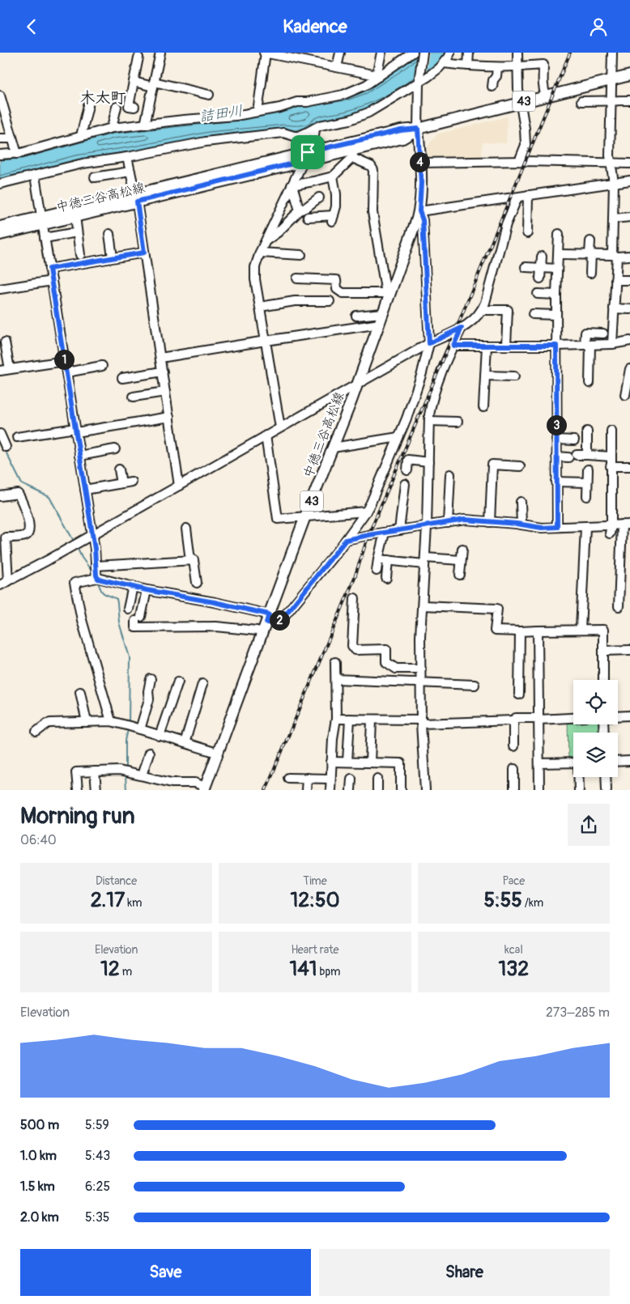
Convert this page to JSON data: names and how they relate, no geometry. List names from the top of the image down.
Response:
{
  "streets": {
    "main road": ["43", "中徳三谷高松線"]
  },
  "districts": ["木太町"],
  "water": ["詰田川"],
  "page": {
    "header": "Kadence",
    "pins": [
      "4",
      "1",
      "3",
      "2"
    ],
    "heading": ["Morning run", "06:40"],
    "stats": [
      ["Distance", "2.17 km"],
      ["Time", "12:50"],
      ["Pace", "5:55 /km"],
      ["Elevation", "12 m"],
      ["Heart rate", "141 bpm"],
      ["kcal", "132"]
    ],
    "chart": ["Elevation", "273–285 m"],
    "list": [
      {
        "name": "500 m",
        "note": "5:59"
      },
      {
        "name": "1.0 km",
        "note": "5:43"
      },
      {
        "name": "1.5 km",
        "note": "6:25"
      },
      {
        "name": "2.0 km",
        "note": "5:35"
      }
    ],
    "buttons": ["Save", "Share"]
  }
}
